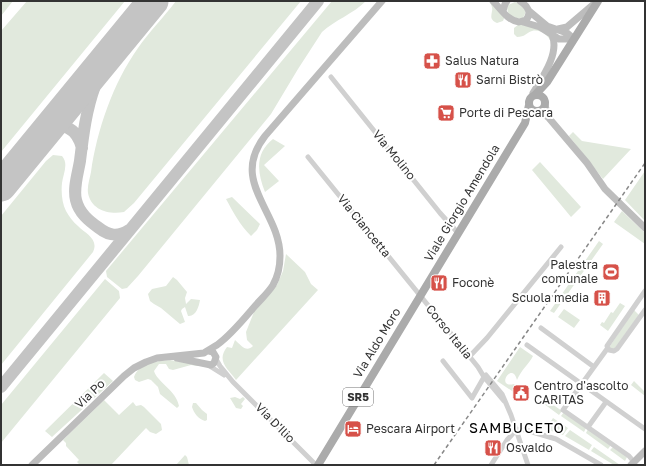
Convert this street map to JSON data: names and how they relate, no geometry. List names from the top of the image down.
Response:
{
  "streets": {
    "main road": ["Viale Giorgio Amendola", "Via Aldo Moro", "SR5"],
    "street": [
      "Via Molino",
      "Via Ciancetta",
      "Corso Italia",
      "Via Po",
      "Via D'Ilio"
    ]
  },
  "crossings": [
    ["Via Molino", "Viale Giorgio Amendola"],
    ["Viale Giorgio Amendola", "Via Ciancetta"],
    ["Viale Giorgio Amendola", "Corso Italia"],
    ["Viale Giorgio Amendola", "Via Aldo Moro"],
    ["Viale Giorgio Amendola", "SR5"],
    ["Via Ciancetta", "Corso Italia"],
    ["Via Ciancetta", "Via Aldo Moro"],
    ["Corso Italia", "Via Aldo Moro"],
    ["Via Aldo Moro", "Via D'Ilio"],
    ["Via Po", "Via D'Ilio"]
  ],
  "districts": ["SAMBUCETO"],
  "places": {
    "pharmacy": ["Salus Natura"],
    "restaurant": ["Sarni Bistrò", "Foconè", "Osvaldo"],
    "supermarket": ["Porte di Pescara"],
    "sports": ["Palestra comunale"],
    "building": ["Scuola media"],
    "public building": ["Centro d'ascolto CARITAS"],
    "hotel": ["Pescara Airport"]
  }
}
